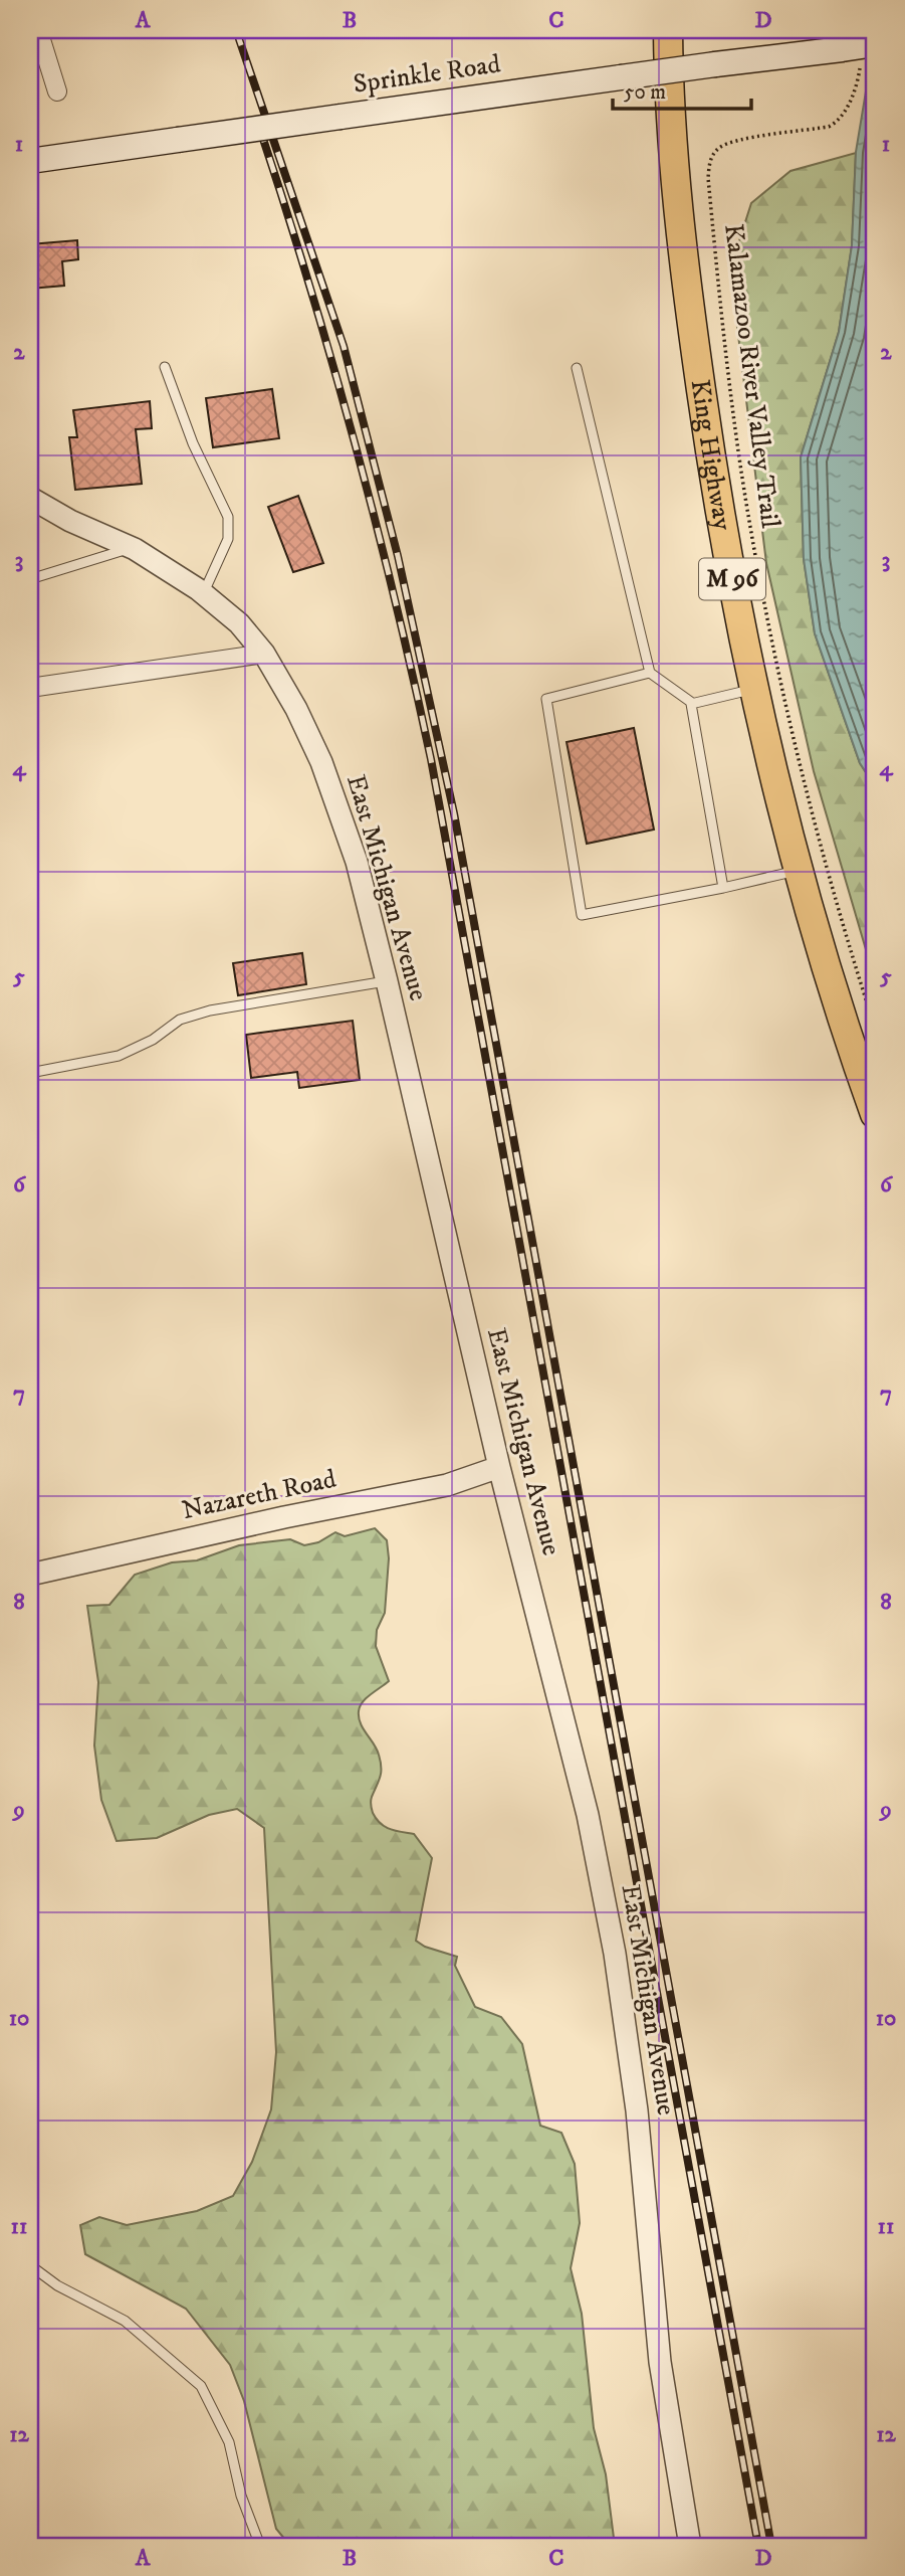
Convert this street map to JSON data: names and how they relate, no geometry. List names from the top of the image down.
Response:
{
  "streets": {
    "main road": ["Sprinkle Road", "King Highway", "M 96"],
    "street": ["East Michigan Avenue", "Nazareth Road"],
    "path": ["Kalamazoo River Valley Trail"]
  },
  "crossings": [
    ["Sprinkle Road", "Kalamazoo River Valley Trail"],
    ["East Michigan Avenue", "Nazareth Road"]
  ],
  "scale_bar": "50 m",
  "grid": {
    "columns": [
      "A",
      "B",
      "C",
      "D"
    ],
    "rows": [
      "1",
      "2",
      "3",
      "4",
      "5",
      "6",
      "7",
      "8",
      "9",
      "10",
      "11",
      "12"
    ]
  }
}
